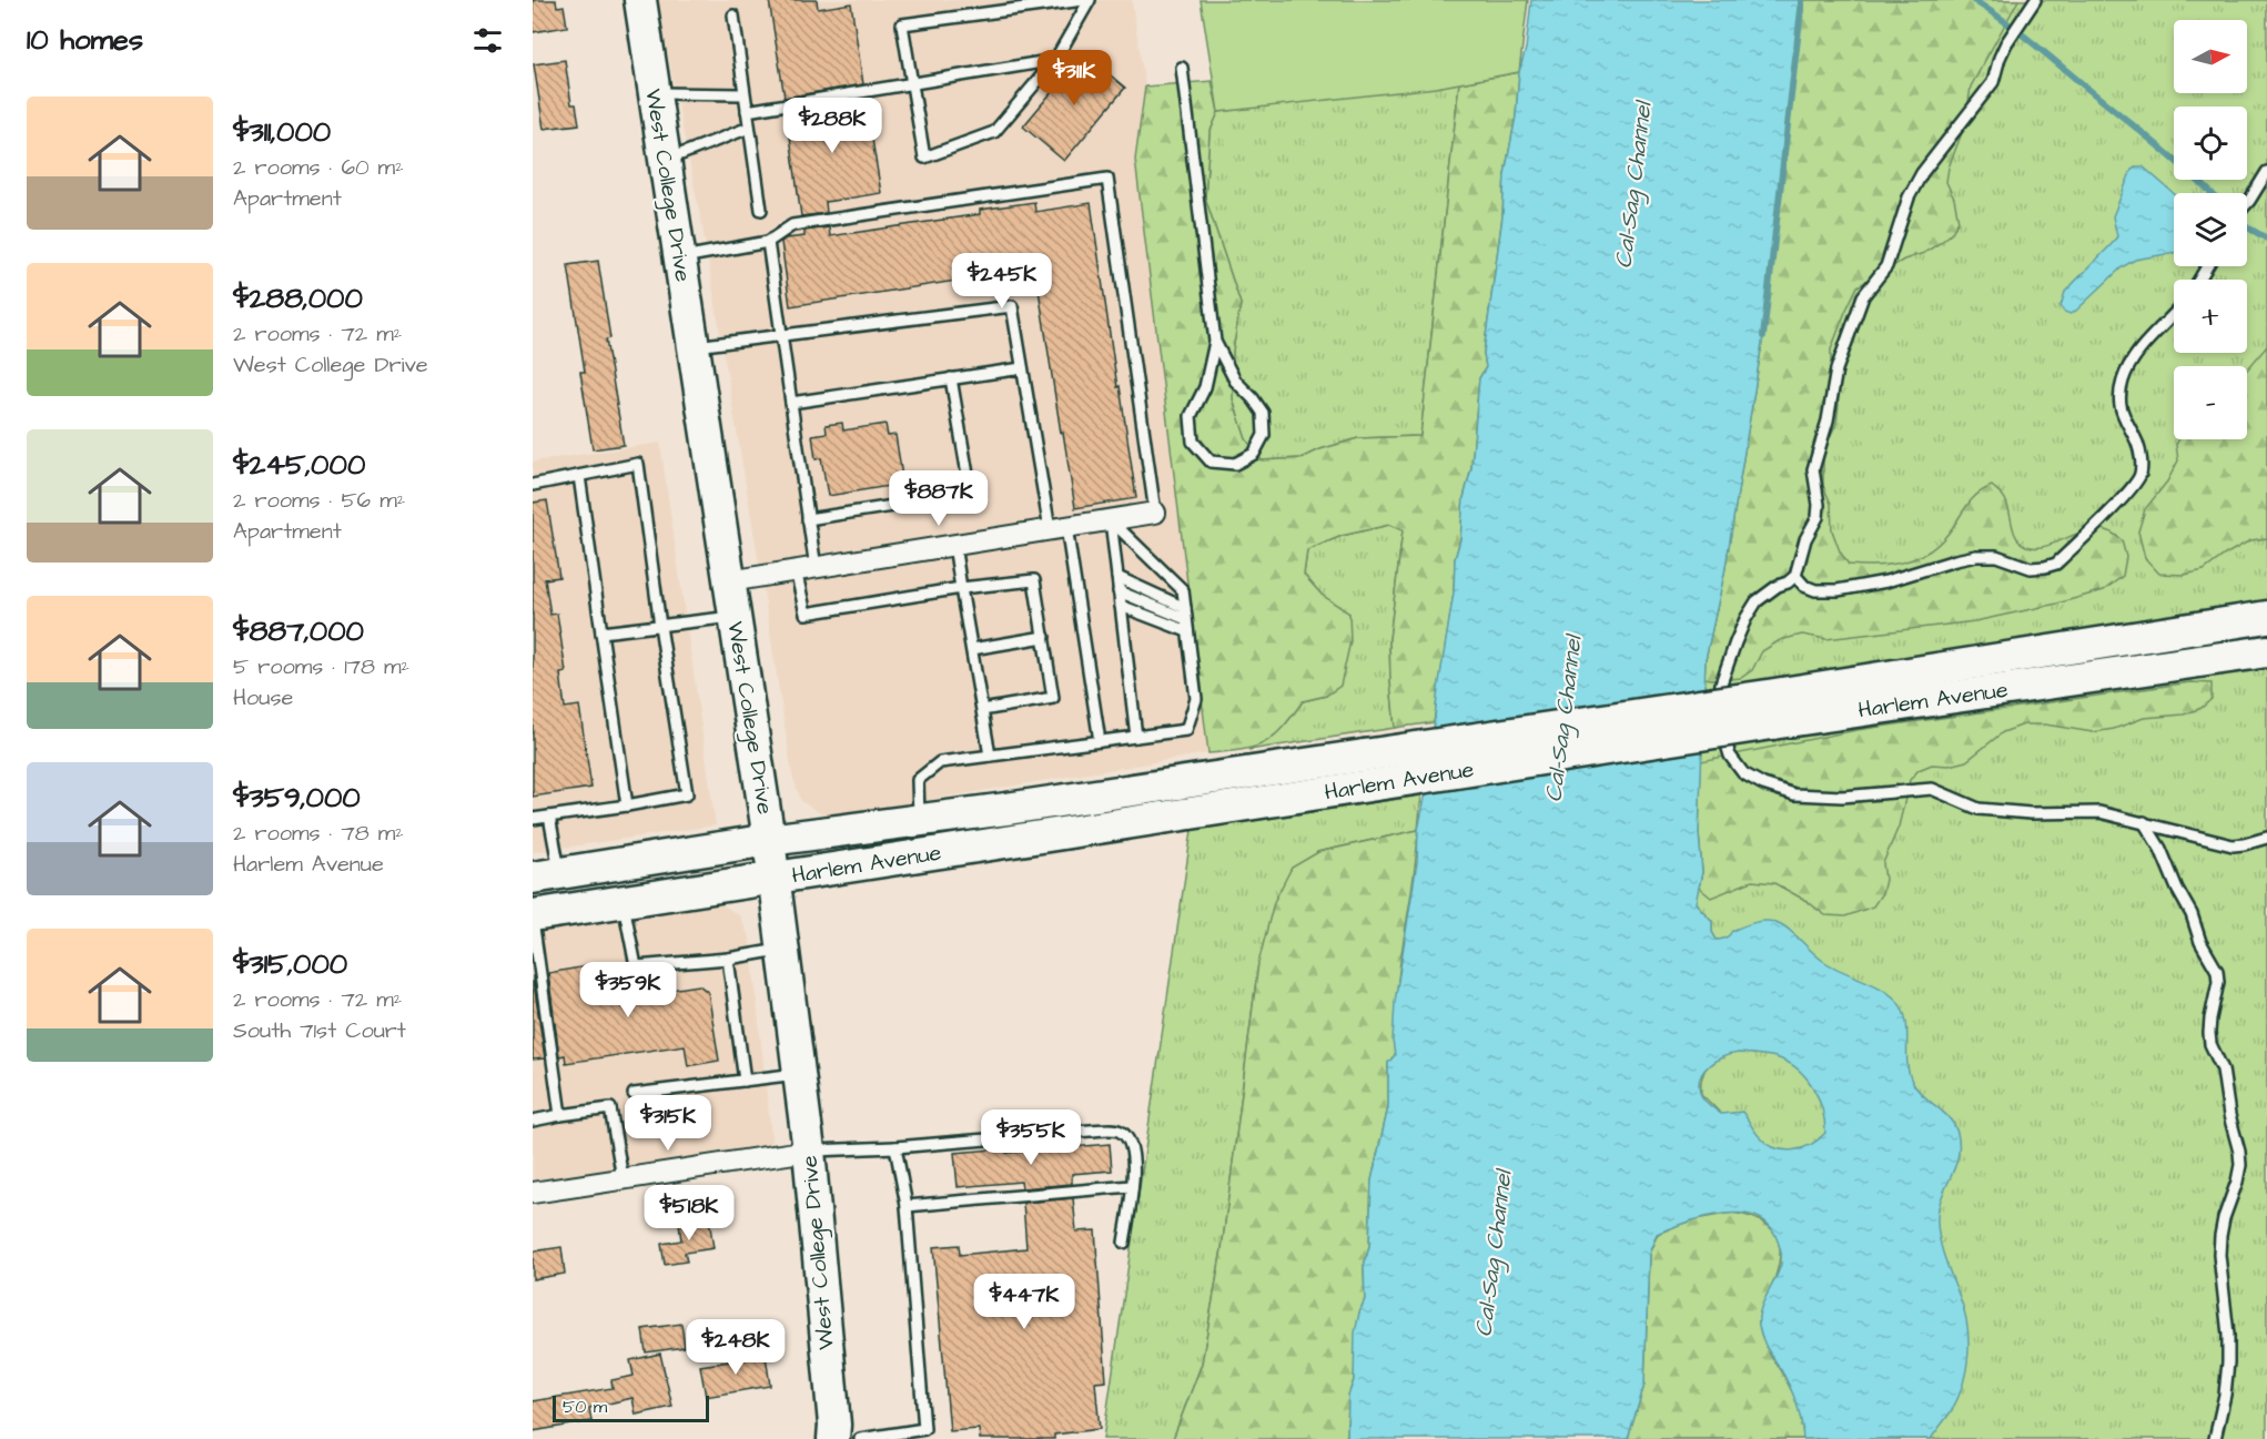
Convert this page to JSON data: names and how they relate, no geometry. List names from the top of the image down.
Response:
{
  "streets": {
    "main road": ["West College Drive", "Harlem Avenue"]
  },
  "crossings": [
    ["West College Drive", "Harlem Avenue"]
  ],
  "water": ["Cal-Sag Channel"],
  "scale_bar": "50 m",
  "north": "right",
  "page": {
    "heading": "10 homes",
    "map_buttons": ["+", "−"],
    "price": [
      "$311K",
      "$288K",
      "$245K",
      "$887K",
      "$359K",
      "$315K",
      "$355K",
      "$518K",
      "$447K",
      "$248K"
    ],
    "list": [
      {
        "name": "$311,000",
        "note": "2 rooms · 60 m² · Apartment"
      },
      {
        "name": "$288,000",
        "note": "2 rooms · 72 m² · West College Drive"
      },
      {
        "name": "$245,000",
        "note": "2 rooms · 56 m² · Apartment"
      },
      {
        "name": "$887,000",
        "note": "5 rooms · 178 m² · House"
      },
      {
        "name": "$359,000",
        "note": "2 rooms · 78 m² · Harlem Avenue"
      },
      {
        "name": "$315,000",
        "note": "2 rooms · 72 m² · South 71st Court"
      }
    ],
    "scale": "50 m"
  }
}
